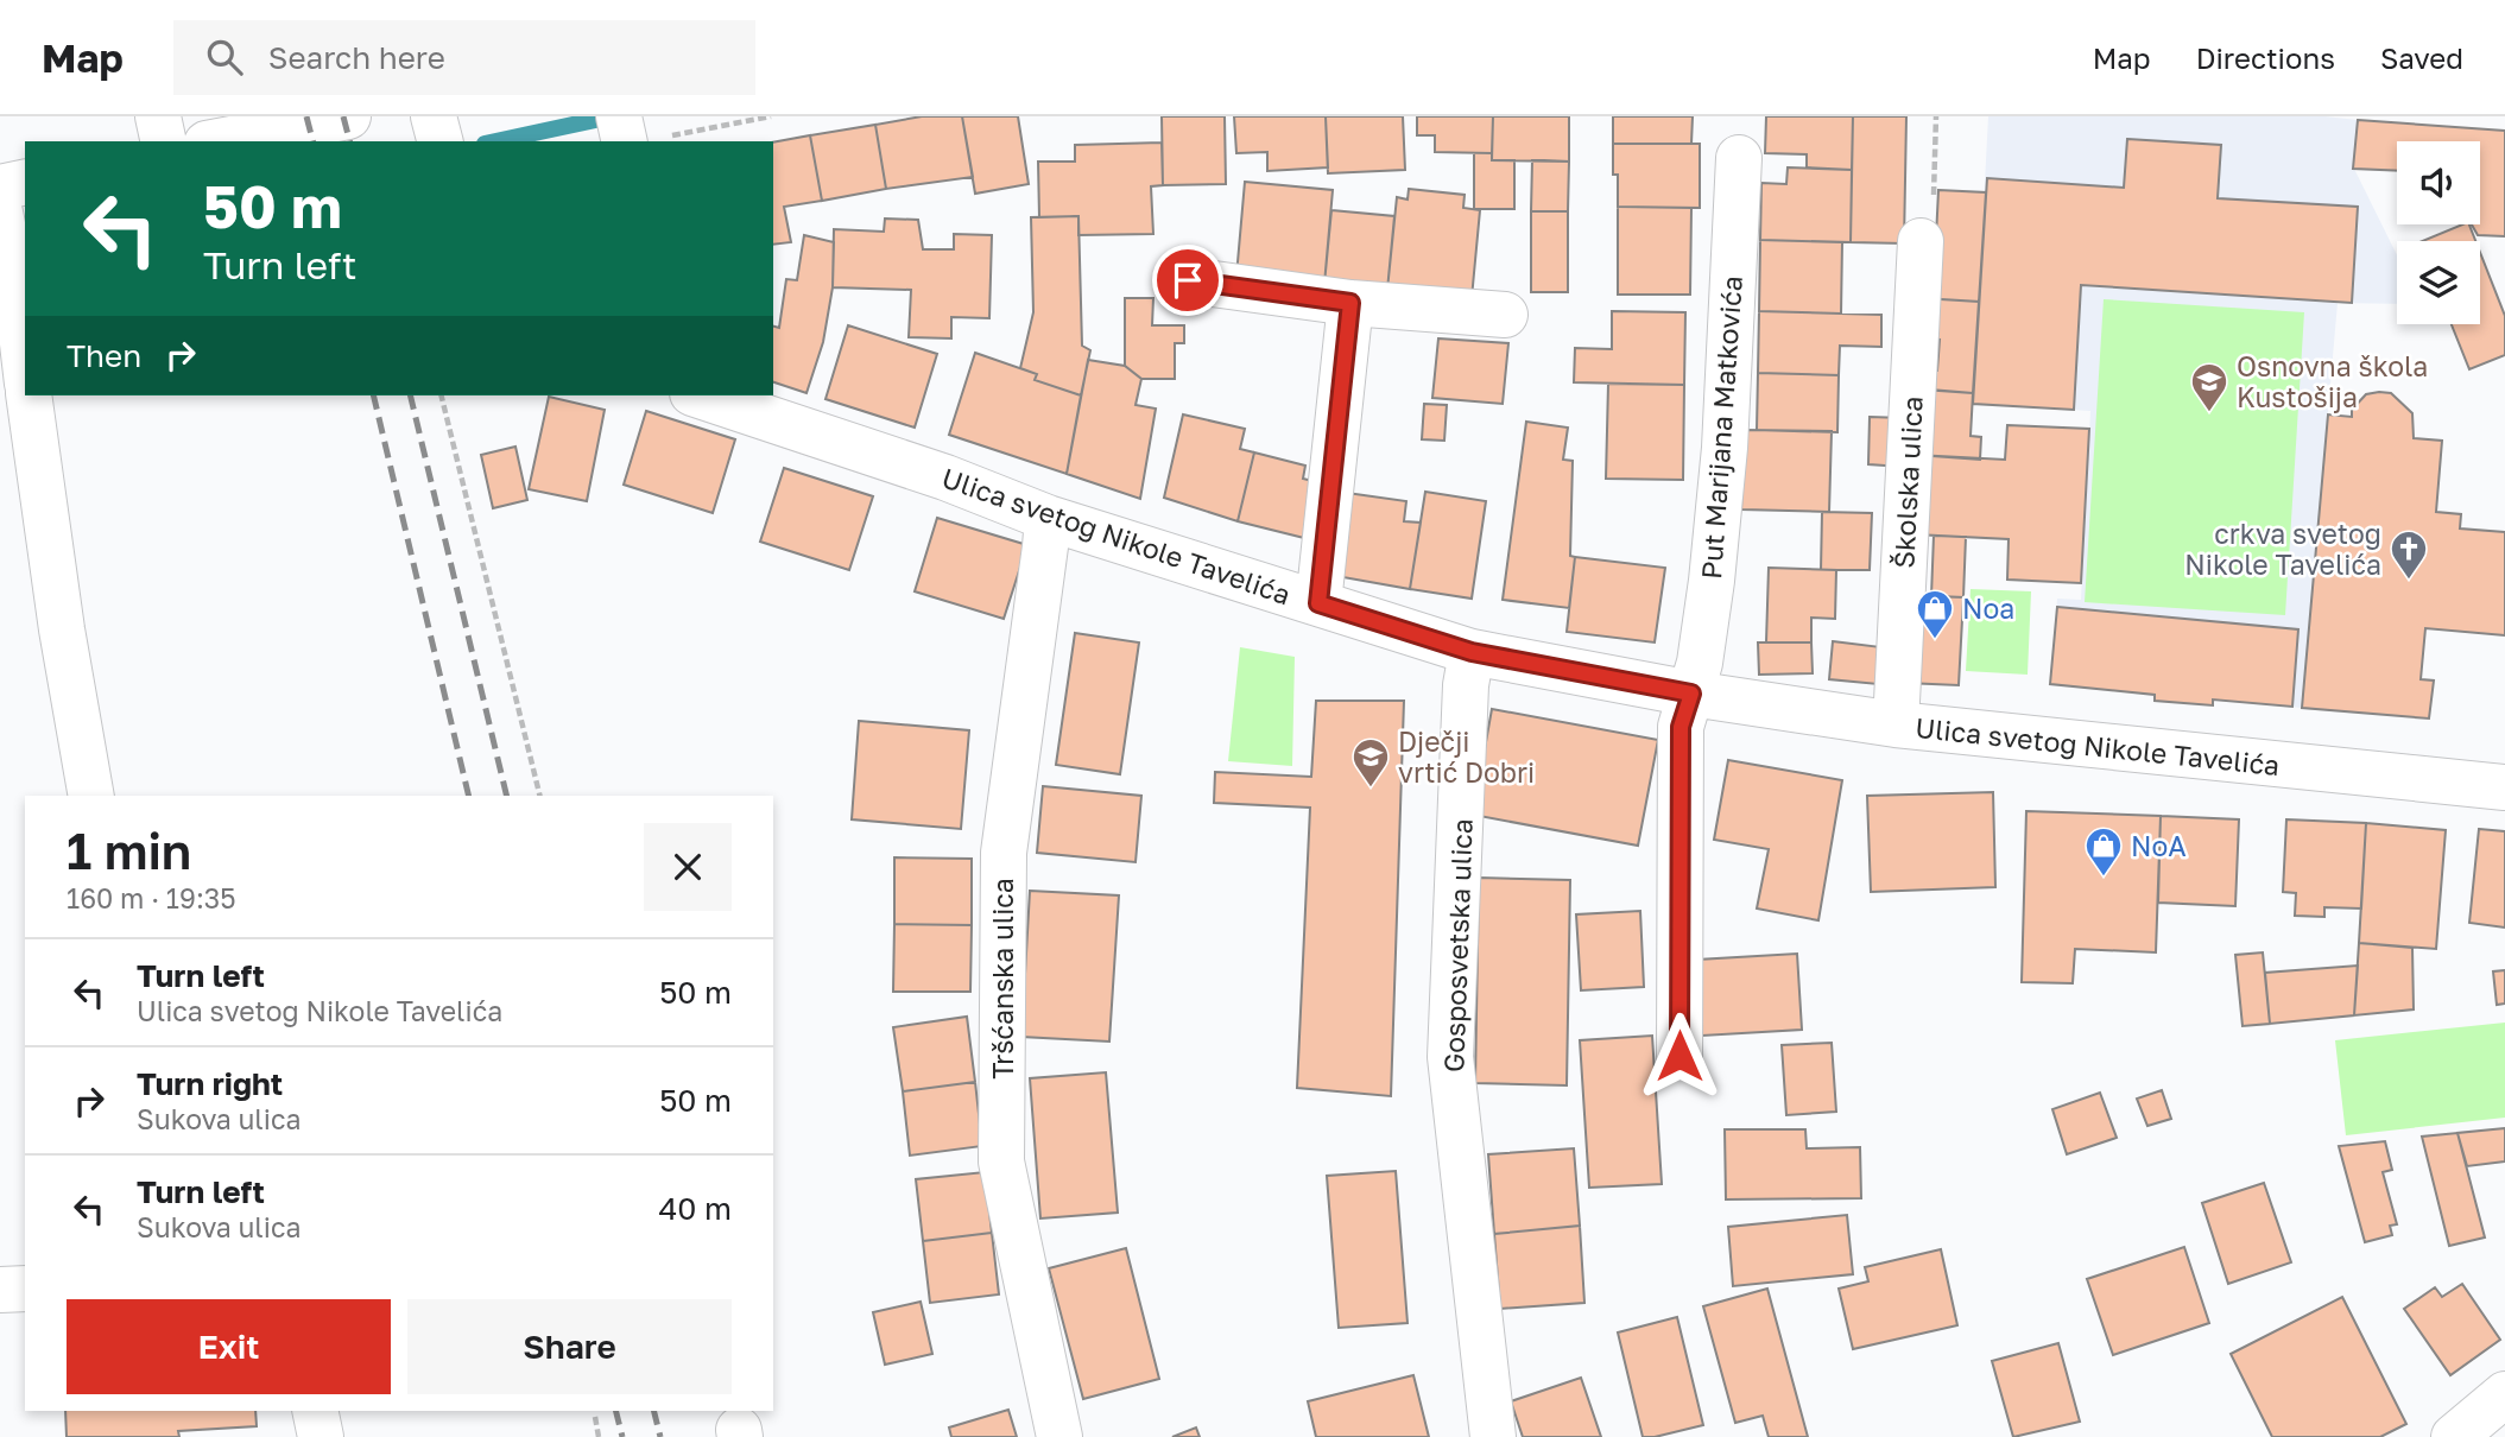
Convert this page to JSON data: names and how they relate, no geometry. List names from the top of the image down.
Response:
{
  "streets": {
    "street": [
      "Put Marijana Matkovića",
      "Školska ulica",
      "Ulica svetog Nikole Tavelića",
      "Gosposvetska ulica",
      "Tršćanska ulica"
    ]
  },
  "crossings": [
    ["Put Marijana Matkovića", "Ulica svetog Nikole Tavelića"],
    ["Školska ulica", "Ulica svetog Nikole Tavelića"],
    ["Ulica svetog Nikole Tavelića", "Gosposvetska ulica"],
    ["Ulica svetog Nikole Tavelića", "Tršćanska ulica"]
  ],
  "places": {
    "school or university": ["Osnovna škola Kustošija", "Dječji vrtić Dobri"],
    "church": ["crkva svetog Nikole Tavelića"],
    "shop": ["Noa", "NoA"]
  },
  "page": {
    "header": "Map",
    "search": "Search here",
    "nav": ["Map", "Directions", "Saved"],
    "turn": ["50 m", "Turn left"],
    "then": "Then",
    "heading": ["1 min", "160 m · 19:35"],
    "list": [
      {
        "name": "Turn left",
        "note": "Ulica svetog Nikole Tavelića",
        "value": "50 m"
      },
      {
        "name": "Turn right",
        "note": "Sukova ulica",
        "value": "50 m"
      },
      {
        "name": "Turn left",
        "note": "Sukova ulica",
        "value": "40 m"
      }
    ],
    "buttons": ["Exit", "Share"]
  }
}
